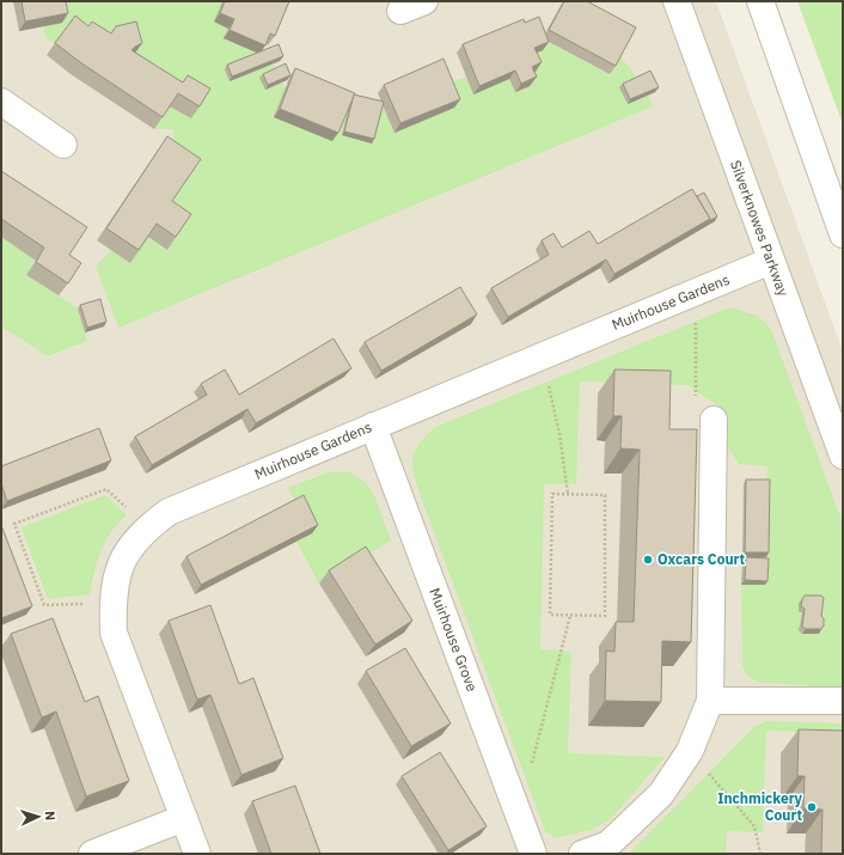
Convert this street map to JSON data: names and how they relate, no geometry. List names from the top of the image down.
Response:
{
  "streets": {
    "street": ["Silverknowes Parkway", "Muirhouse Gardens", "Muirhouse Grove"]
  },
  "crossings": [
    ["Silverknowes Parkway", "Muirhouse Gardens"],
    ["Muirhouse Gardens", "Muirhouse Grove"]
  ],
  "places": ["Oxcars Court", "Inchmickery Court"],
  "north": "right"
}
